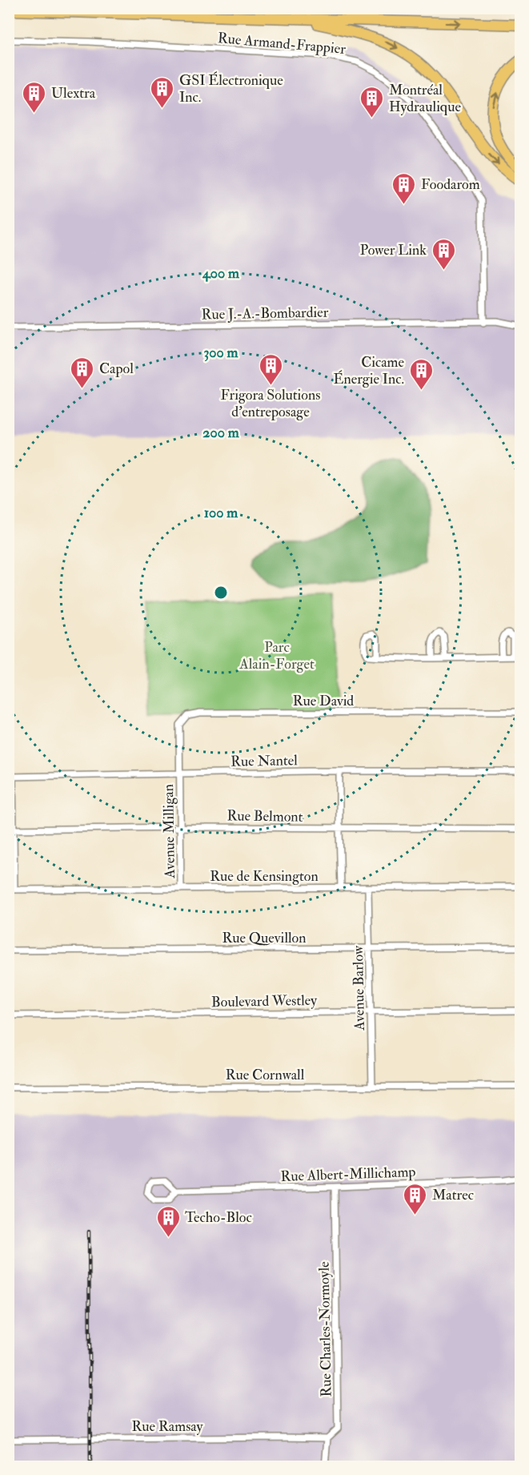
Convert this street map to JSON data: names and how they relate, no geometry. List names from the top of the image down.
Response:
{
  "streets": {
    "street": [
      "Rue Armand-Frappier",
      "Rue J.-A.-Bombardier",
      "Rue David",
      "Rue Nantel",
      "Rue Belmont",
      "Avenue Milligan",
      "Rue de Kensington",
      "Rue Quevillon",
      "Avenue Barlow",
      "Boulevard Westley",
      "Rue Cornwall",
      "Rue Albert-Millichamp",
      "Rue Charles-Normoyle",
      "Rue Ramsay"
    ]
  },
  "crossings": [
    ["Rue Armand-Frappier", "Rue J.-A.-Bombardier"],
    ["Rue David", "Rue Nantel"],
    ["Rue David", "Avenue Milligan"],
    ["Rue Nantel", "Avenue Milligan"],
    ["Rue Belmont", "Avenue Milligan"],
    ["Avenue Milligan", "Rue de Kensington"],
    ["Rue de Kensington", "Avenue Barlow"],
    ["Rue Quevillon", "Avenue Barlow"],
    ["Avenue Barlow", "Boulevard Westley"],
    ["Avenue Barlow", "Rue Cornwall"],
    ["Rue Albert-Millichamp", "Rue Charles-Normoyle"],
    ["Rue Charles-Normoyle", "Rue Ramsay"]
  ],
  "parks": ["Parc Alain-Forget"],
  "places": {
    "building": [
      "GSI Électronique Inc.",
      "Ulextra",
      "Montréal Hydraulique",
      "Foodarom",
      "Power Link",
      "Frigora Solutions d'entreposage",
      "Capol",
      "Cicame Énergie Inc.",
      "Matrec",
      "Techo-Bloc"
    ]
  },
  "rings": [
    "400 m",
    "300 m",
    "200 m",
    "100 m"
  ]
}
